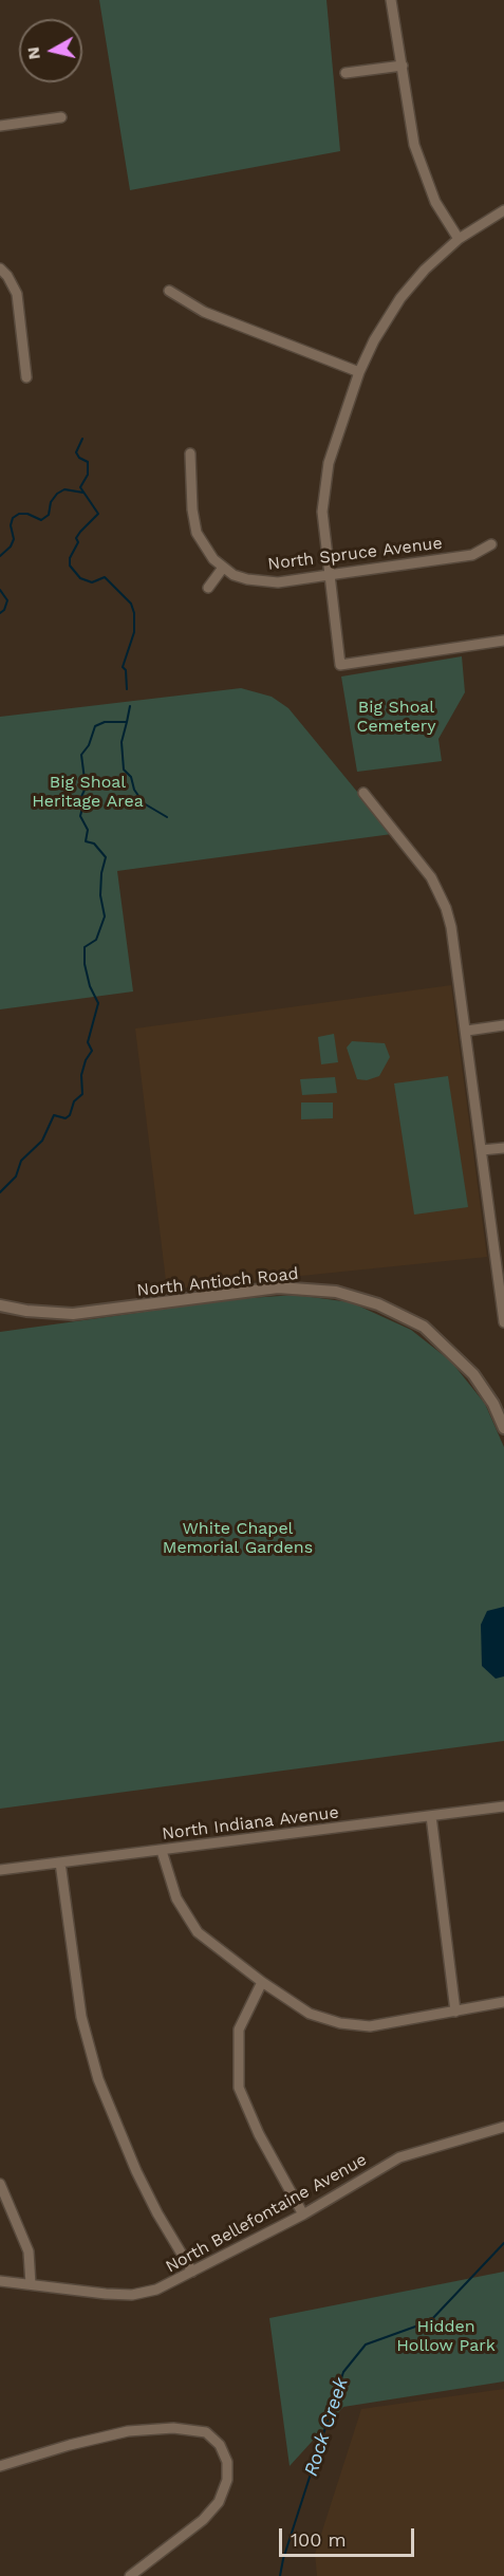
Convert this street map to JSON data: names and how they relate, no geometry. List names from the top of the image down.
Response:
{
  "streets": {
    "street": [
      "North Spruce Avenue",
      "North Antioch Road",
      "North Indiana Avenue",
      "North Bellefontaine Avenue"
    ]
  },
  "water": ["Rock Creek"],
  "parks": [
    "Big Shoal Cemetery",
    "Big Shoal Heritage Area",
    "White Chapel Memorial Gardens",
    "Hidden Hollow Park"
  ],
  "scale_bar": "100 m",
  "north": "left"
}
